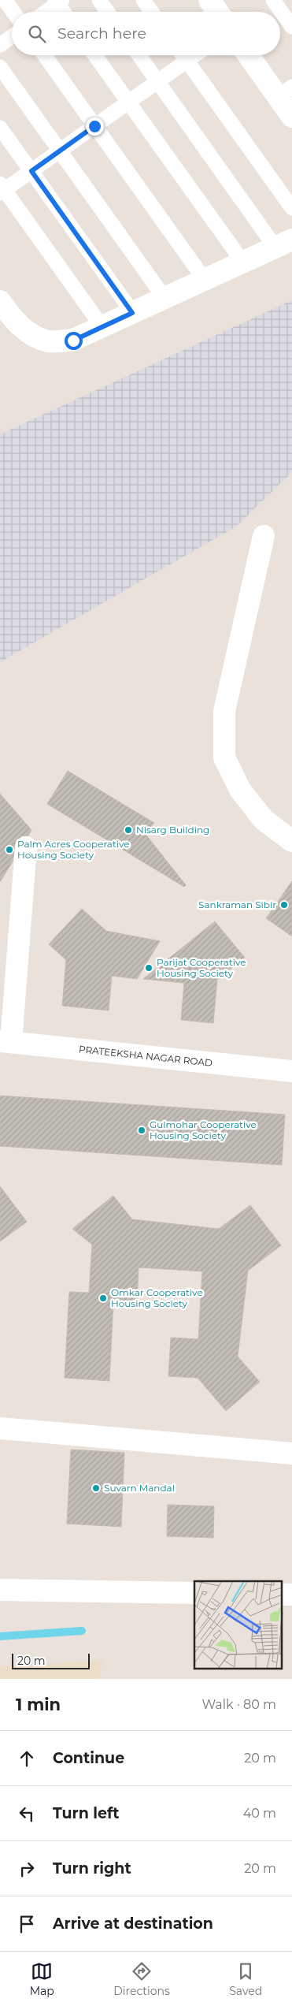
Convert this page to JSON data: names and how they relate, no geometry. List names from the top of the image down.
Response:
{
  "streets": {
    "street": ["PRATEEKSHA NAGAR ROAD"]
  },
  "places": [
    "Nisarg Building",
    "Palm Acres Cooperative Housing Society",
    "Sankraman Sibir",
    "Parijat Cooperative Housing Society",
    "Gulmohar Cooperative Housing Society",
    "Omkar Cooperative Housing Society",
    "Suvarn Mandal"
  ],
  "scale_bar": "20 m",
  "page": {
    "search": "Search here",
    "scale": "20 m",
    "heading": ["1 min", "Walk · 80 m"],
    "list": [
      ["Continue", "20 m"],
      ["Turn left", "40 m"],
      ["Turn right", "20 m"],
      "Arrive at destination"
    ],
    "nav": ["Map", "Directions", "Saved"]
  }
}
